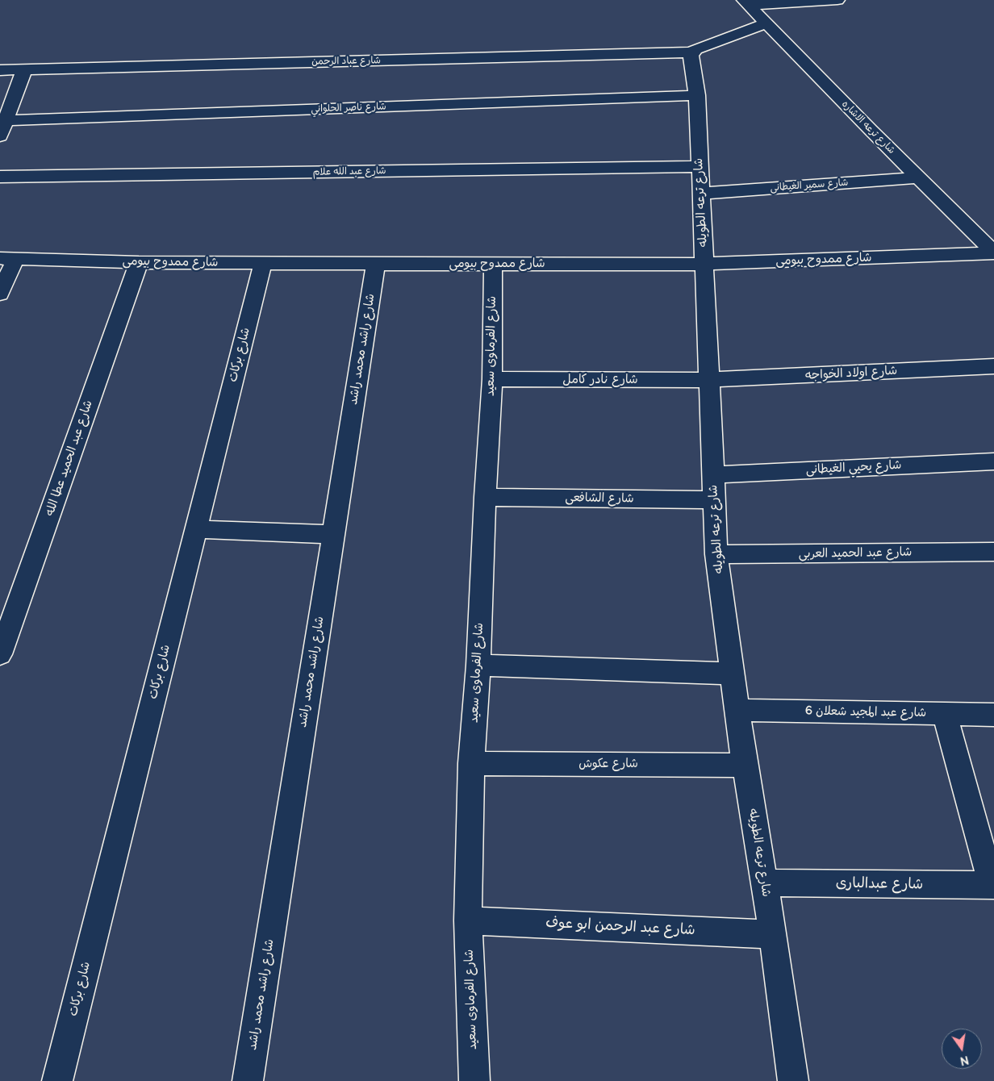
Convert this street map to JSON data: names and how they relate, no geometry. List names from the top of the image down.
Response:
{
  "streets": {
    "street": [
      "شارع عباد الرحمن",
      "شارع ناصر الحلواني",
      "شارع ترعه الاشاره",
      "شارع عبد الله علام",
      "شارع سمير الغيطانى",
      "شارع ترعه الطويله",
      "شارع ممدوح بيومى",
      "شارع الفرماوى سعيد",
      "شارع راشد محمد راشد",
      "شارع بركات",
      "شارع اولاد الخواجه",
      "شارع نادر كامل",
      "شارع عبد الحميد عطا الله",
      "شارع يحيي الغيطانى",
      "شارع الشافعى",
      "شارع عبد الحميد العربى",
      "شارع عبد المجيد شعلان 6",
      "شارع عكوش",
      "شارع عبدالبارى",
      "شارع عبد الرحمن ابو عوف"
    ]
  },
  "crossings": [
    ["شارع عباد الرحمن", "شارع ترعه الطويله"],
    ["شارع ناصر الحلواني", "شارع ترعه الطويله"],
    ["شارع ترعه الاشاره", "شارع سمير الغيطانى"],
    ["شارع ترعه الاشاره", "شارع ممدوح بيومى"],
    ["شارع عبد الله علام", "شارع ترعه الطويله"],
    ["شارع سمير الغيطانى", "شارع ترعه الطويله"],
    ["شارع ترعه الطويله", "شارع ممدوح بيومى"],
    ["شارع ترعه الطويله", "شارع اولاد الخواجه"],
    ["شارع ترعه الطويله", "شارع نادر كامل"],
    ["شارع ترعه الطويله", "شارع يحيي الغيطانى"],
    ["شارع ترعه الطويله", "شارع الشافعى"],
    ["شارع ترعه الطويله", "شارع عبد الحميد العربى"],
    ["شارع ترعه الطويله", "شارع عبد المجيد شعلان 6"],
    ["شارع ترعه الطويله", "شارع عكوش"],
    ["شارع ترعه الطويله", "شارع عبدالبارى"],
    ["شارع ترعه الطويله", "شارع عبد الرحمن ابو عوف"],
    ["شارع ممدوح بيومى", "شارع الفرماوى سعيد"],
    ["شارع ممدوح بيومى", "شارع راشد محمد راشد"],
    ["شارع ممدوح بيومى", "شارع بركات"],
    ["شارع ممدوح بيومى", "شارع عبد الحميد عطا الله"],
    ["شارع الفرماوى سعيد", "شارع نادر كامل"],
    ["شارع الفرماوى سعيد", "شارع الشافعى"],
    ["شارع الفرماوى سعيد", "شارع عكوش"],
    ["شارع الفرماوى سعيد", "شارع عبد الرحمن ابو عوف"],
    ["شارع اولاد الخواجه", "شارع نادر كامل"]
  ],
  "north": "bottom"
}
